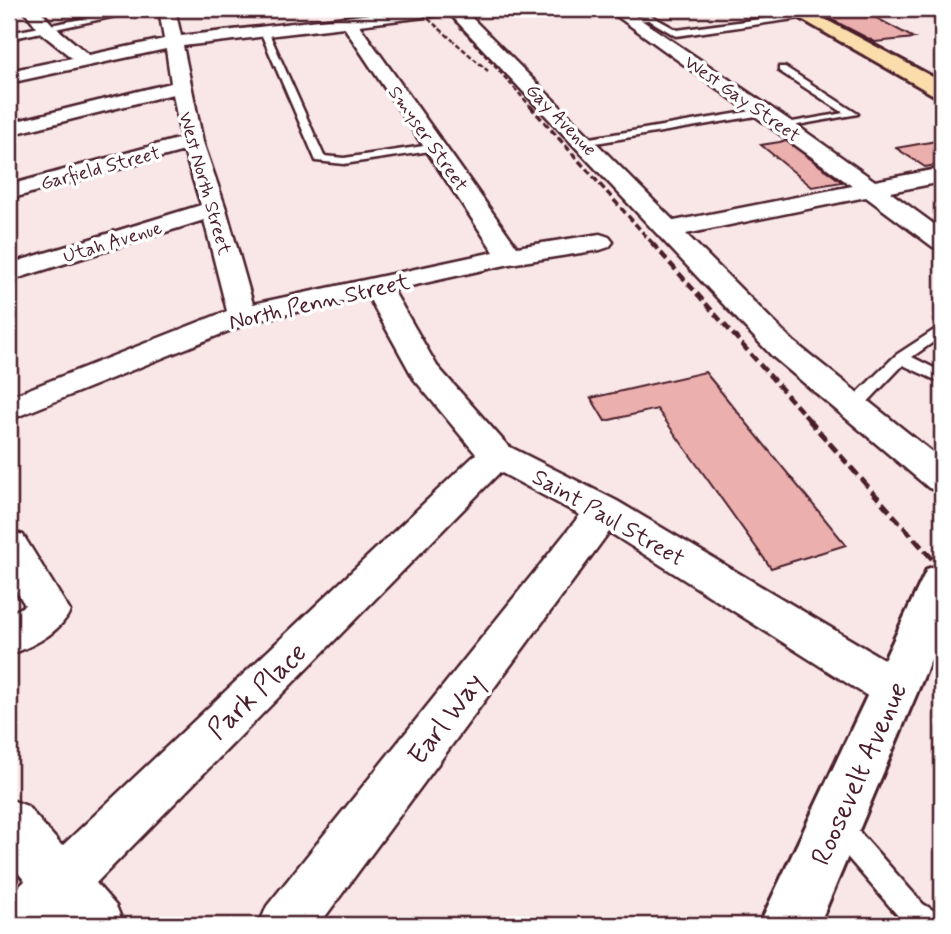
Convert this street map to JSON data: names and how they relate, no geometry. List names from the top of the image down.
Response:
{
  "streets": {
    "main road": ["Roosevelt Avenue"],
    "street": [
      "West Gay Street",
      "Gay Avenue",
      "Smyser Street",
      "Garfield Street",
      "West North Street",
      "Utah Avenue",
      "North Penn Street",
      "Saint Paul Street",
      "Park Place",
      "Earl Way"
    ]
  },
  "crossings": [
    ["Smyser Street", "North Penn Street"],
    ["Garfield Street", "West North Street"],
    ["West North Street", "Utah Avenue"],
    ["West North Street", "North Penn Street"],
    ["North Penn Street", "Saint Paul Street"],
    ["Saint Paul Street", "Park Place"],
    ["Saint Paul Street", "Earl Way"],
    ["Saint Paul Street", "Roosevelt Avenue"]
  ]
}
